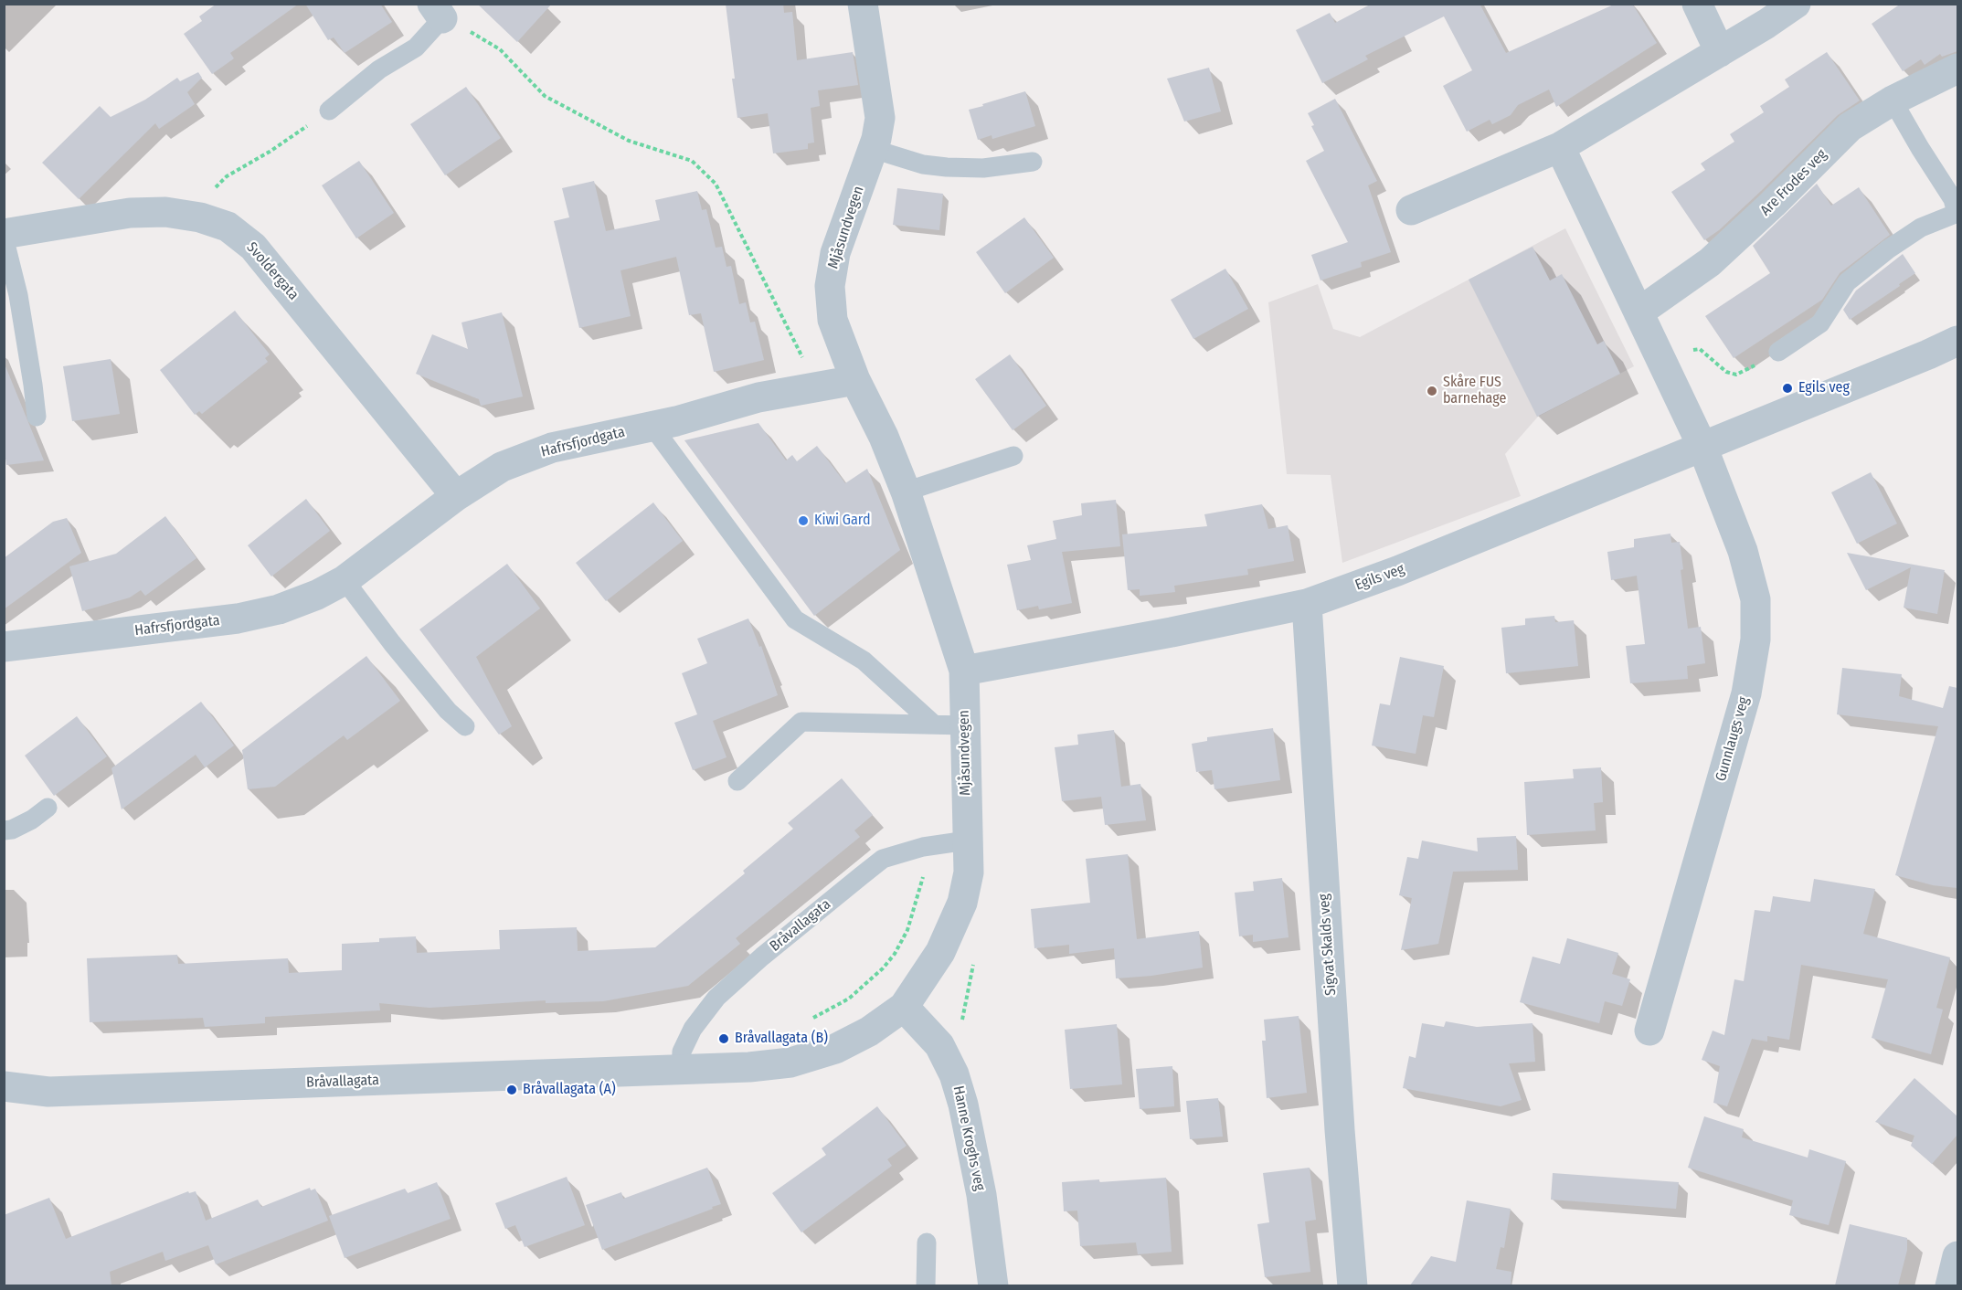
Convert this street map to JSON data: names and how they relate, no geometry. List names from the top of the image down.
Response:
{
  "streets": {
    "street": [
      "Are Frodes veg",
      "Mjåsundvegen",
      "Svoldergata",
      "Hafrsfjordgata",
      "Egils veg",
      "Gunnlaugs veg",
      "Bråvallagata",
      "Sigvat Skalds veg",
      "Hanne Kroghs veg"
    ]
  },
  "crossings": [
    ["Mjåsundvegen", "Hafrsfjordgata"],
    ["Mjåsundvegen", "Egils veg"],
    ["Mjåsundvegen", "Bråvallagata"],
    ["Mjåsundvegen", "Hanne Kroghs veg"],
    ["Svoldergata", "Hafrsfjordgata"],
    ["Egils veg", "Gunnlaugs veg"],
    ["Egils veg", "Sigvat Skalds veg"],
    ["Bråvallagata", "Hanne Kroghs veg"]
  ],
  "places": [
    "Egils veg",
    "Skåre FUS barnehage",
    "Kiwi Gard",
    "Bråvallagata (B)",
    "Bråvallagata (A)"
  ]
}
